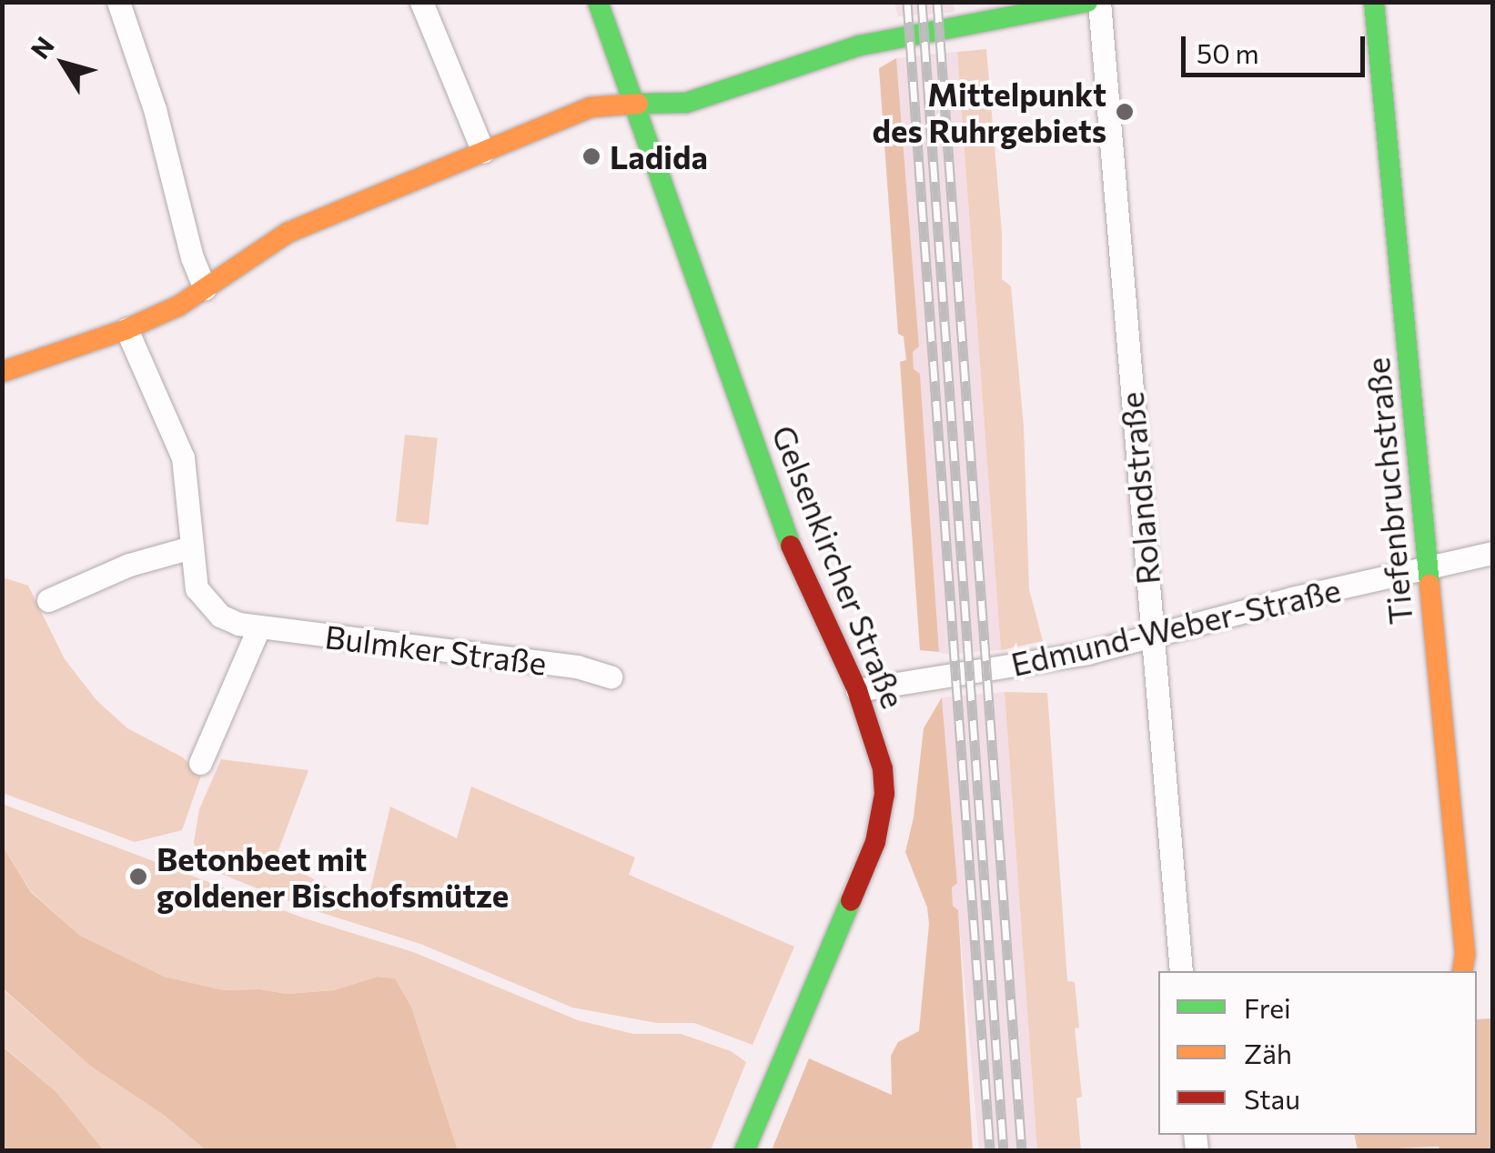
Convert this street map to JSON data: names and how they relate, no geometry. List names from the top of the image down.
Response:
{
  "streets": {
    "street": [
      "Rolandstraße",
      "Tiefenbruchstraße",
      "Gelsenkircher Straße",
      "Edmund-Weber-Straße",
      "Bulmker Straße"
    ]
  },
  "crossings": [
    ["Rolandstraße", "Edmund-Weber-Straße"],
    ["Tiefenbruchstraße", "Edmund-Weber-Straße"],
    ["Gelsenkircher Straße", "Edmund-Weber-Straße"]
  ],
  "places": ["Mittelpunkt des Ruhrgebiets", "Ladida", "Betonbeet mit goldener Bischofsmütze"],
  "legend": ["Frei", "Zäh", "Stau"],
  "scale_bar": "50 m",
  "north": "top left"
}
